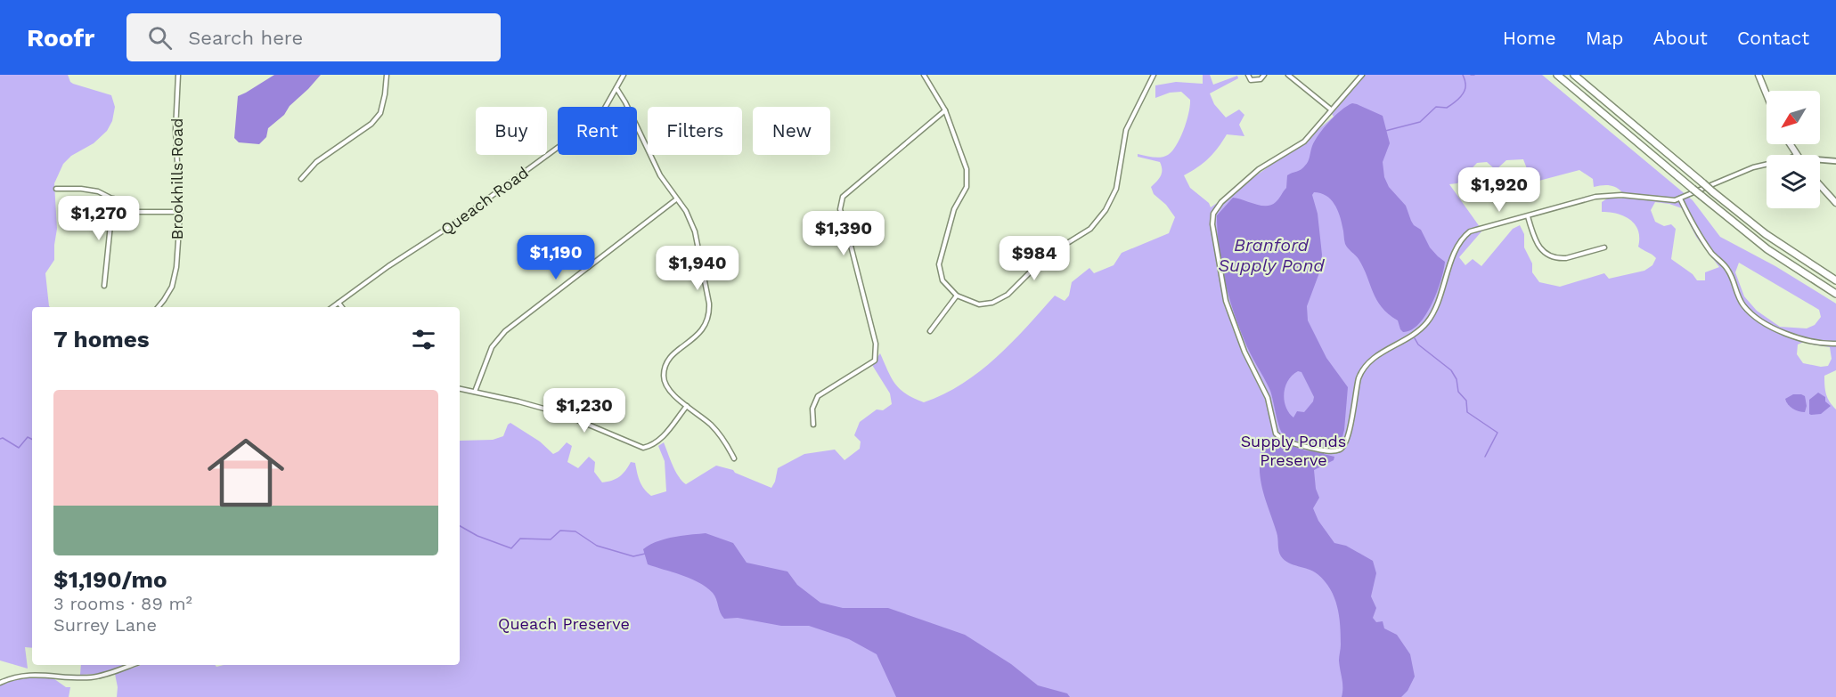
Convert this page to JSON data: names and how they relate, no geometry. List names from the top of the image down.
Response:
{
  "streets": {
    "street": ["Brookhills Road", "Queach Road"]
  },
  "water": ["Branford Supply Pond"],
  "parks": ["Supply Ponds Preserve", "Queach Preserve"],
  "north": "bottom left",
  "page": {
    "header": "Roofr",
    "search": "Search here",
    "nav": [
      "Home",
      "Map",
      "About",
      "Contact"
    ],
    "chip": [
      "Buy",
      "Rent",
      "Filters",
      "New"
    ],
    "price": [
      "$1,920",
      "$1,270",
      "$1,390",
      "$1,190",
      "$984",
      "$1,940",
      "$1,230"
    ],
    "heading": "7 homes",
    "list": [
      {
        "name": "$1,190/mo",
        "note": "3 rooms · 89 m² · Surrey Lane"
      }
    ]
  }
}
